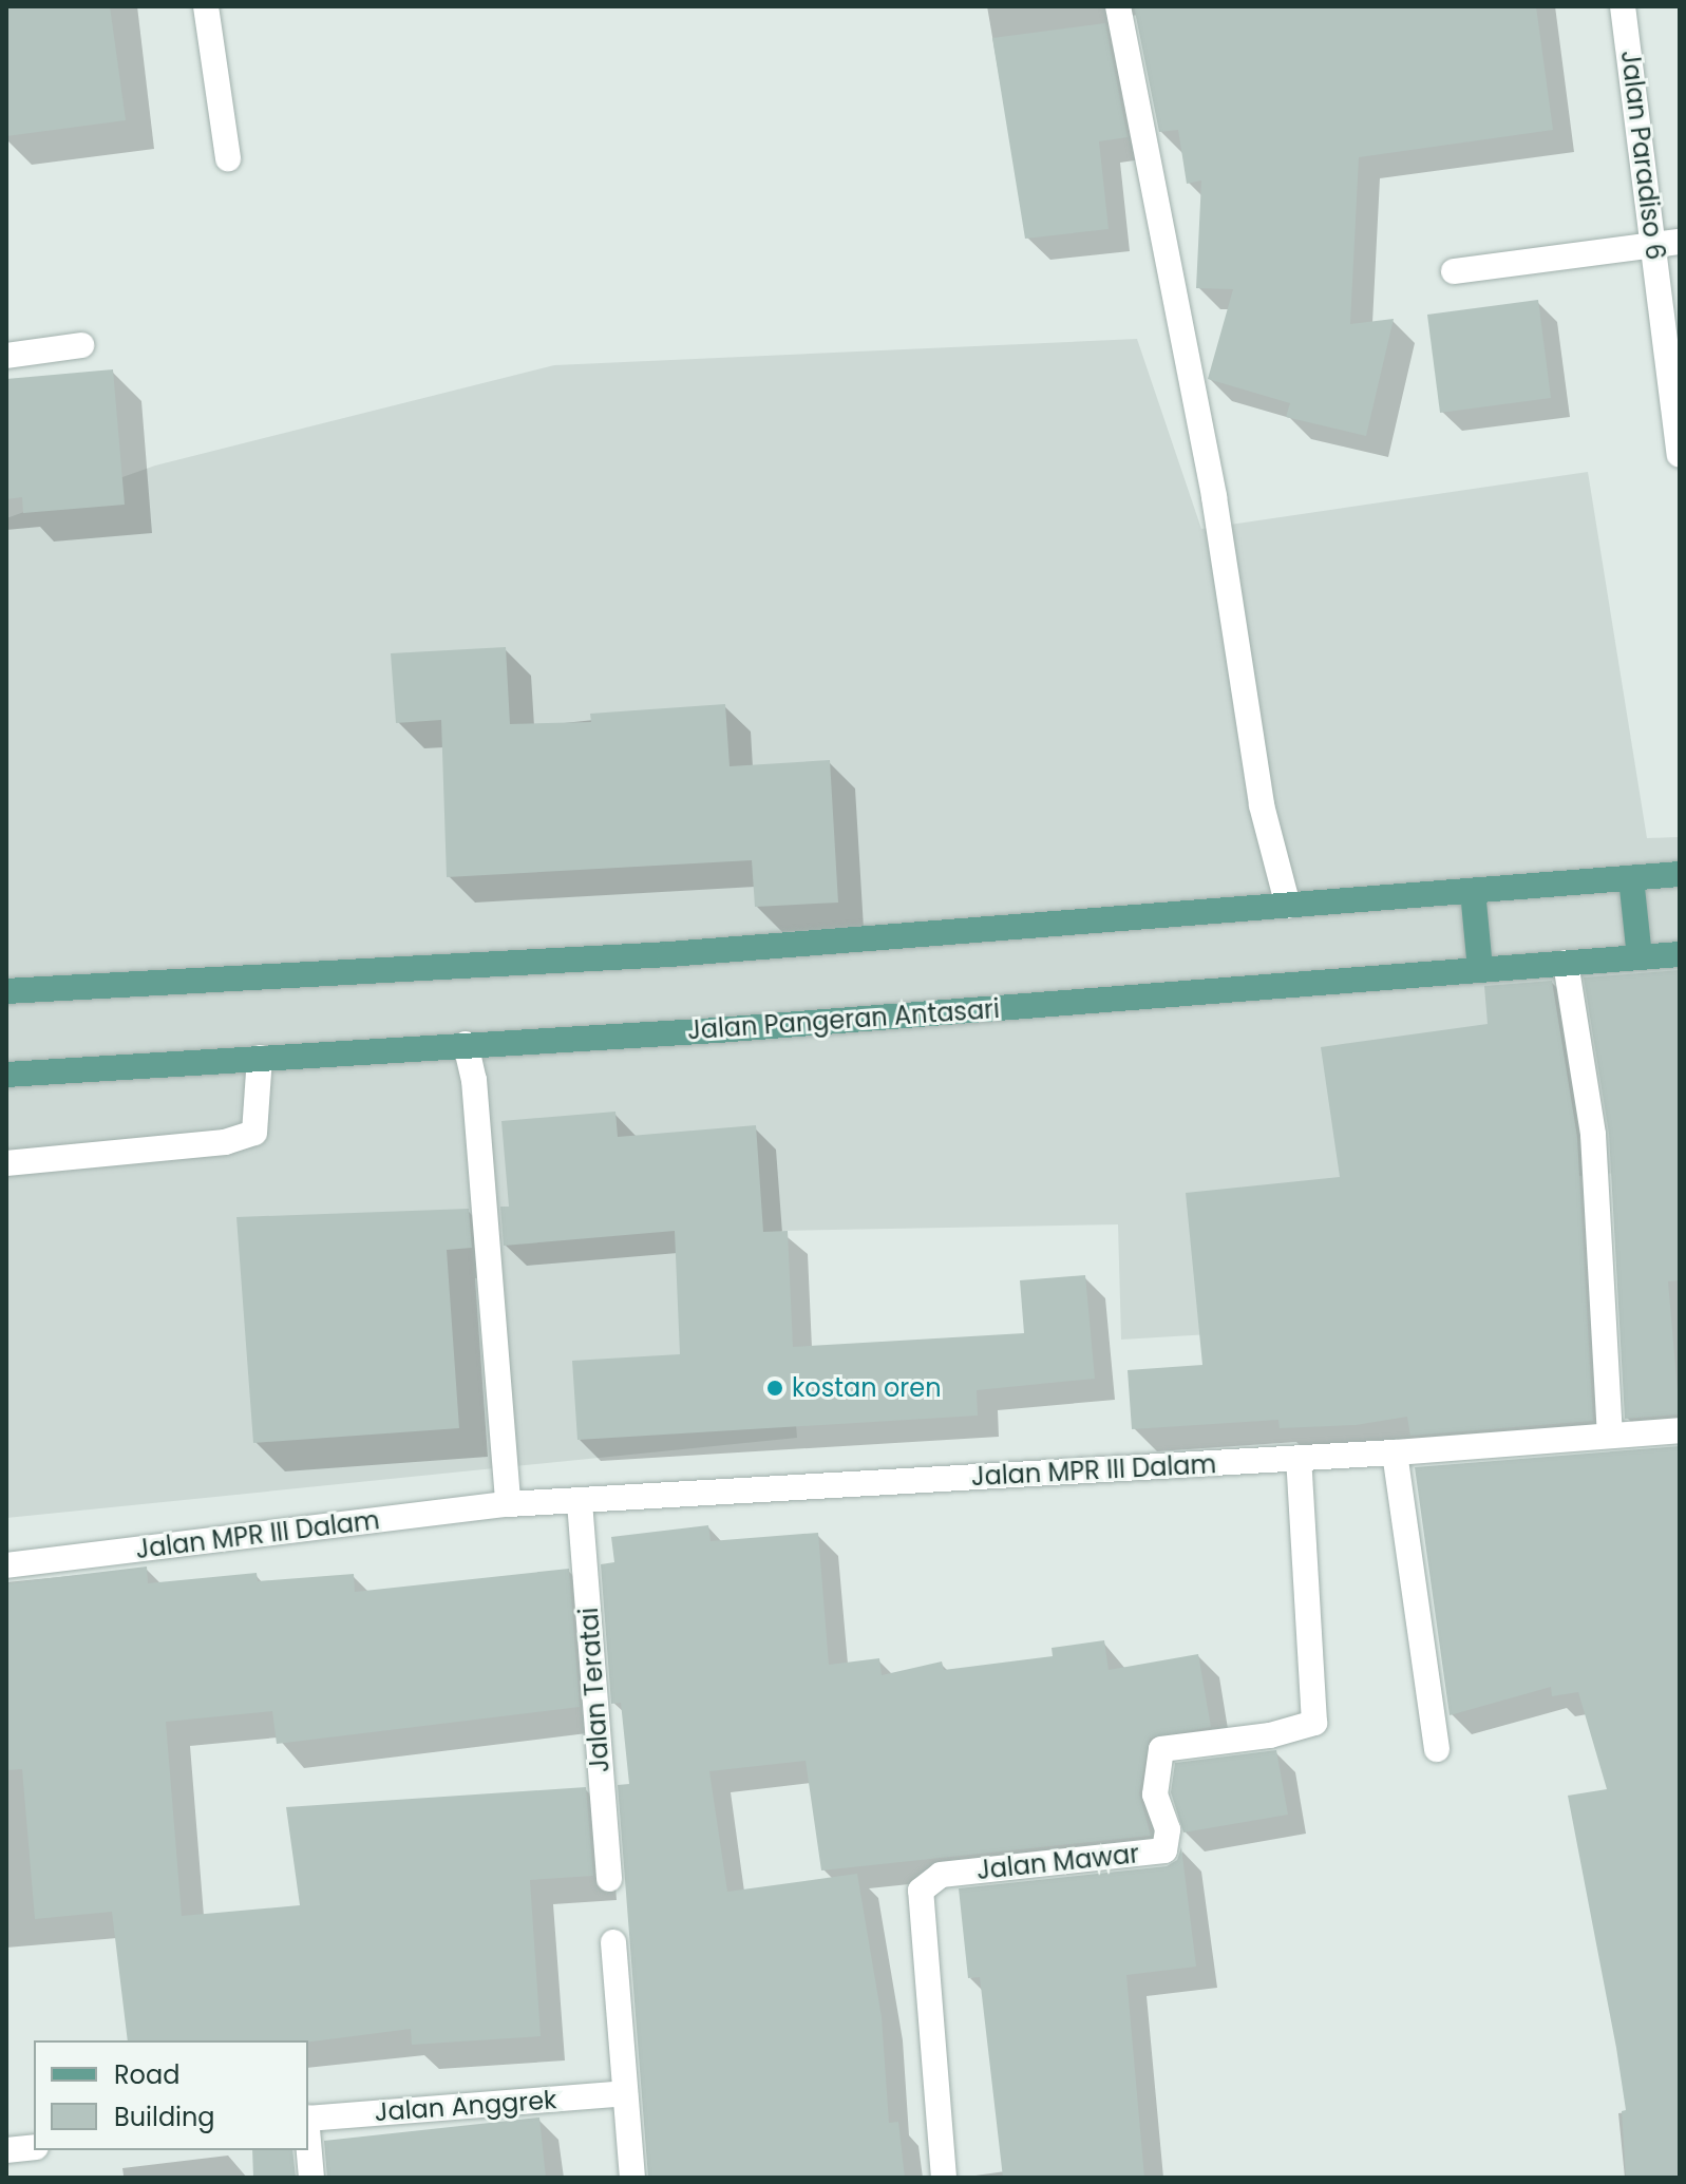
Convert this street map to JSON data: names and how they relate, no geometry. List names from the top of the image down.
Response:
{
  "streets": {
    "main road": ["Jalan Pangeran Antasari"],
    "street": [
      "Jalan Paradiso 6",
      "Jalan MPR III Dalam",
      "Jalan Teratai",
      "Jalan Mawar",
      "Jalan Anggrek"
    ]
  },
  "crossings": [
    ["Jalan MPR III Dalam", "Jalan Teratai"],
    ["Jalan MPR III Dalam", "Jalan Mawar"]
  ],
  "places": ["kostan oren"],
  "legend": ["Road", "Building"]
}
